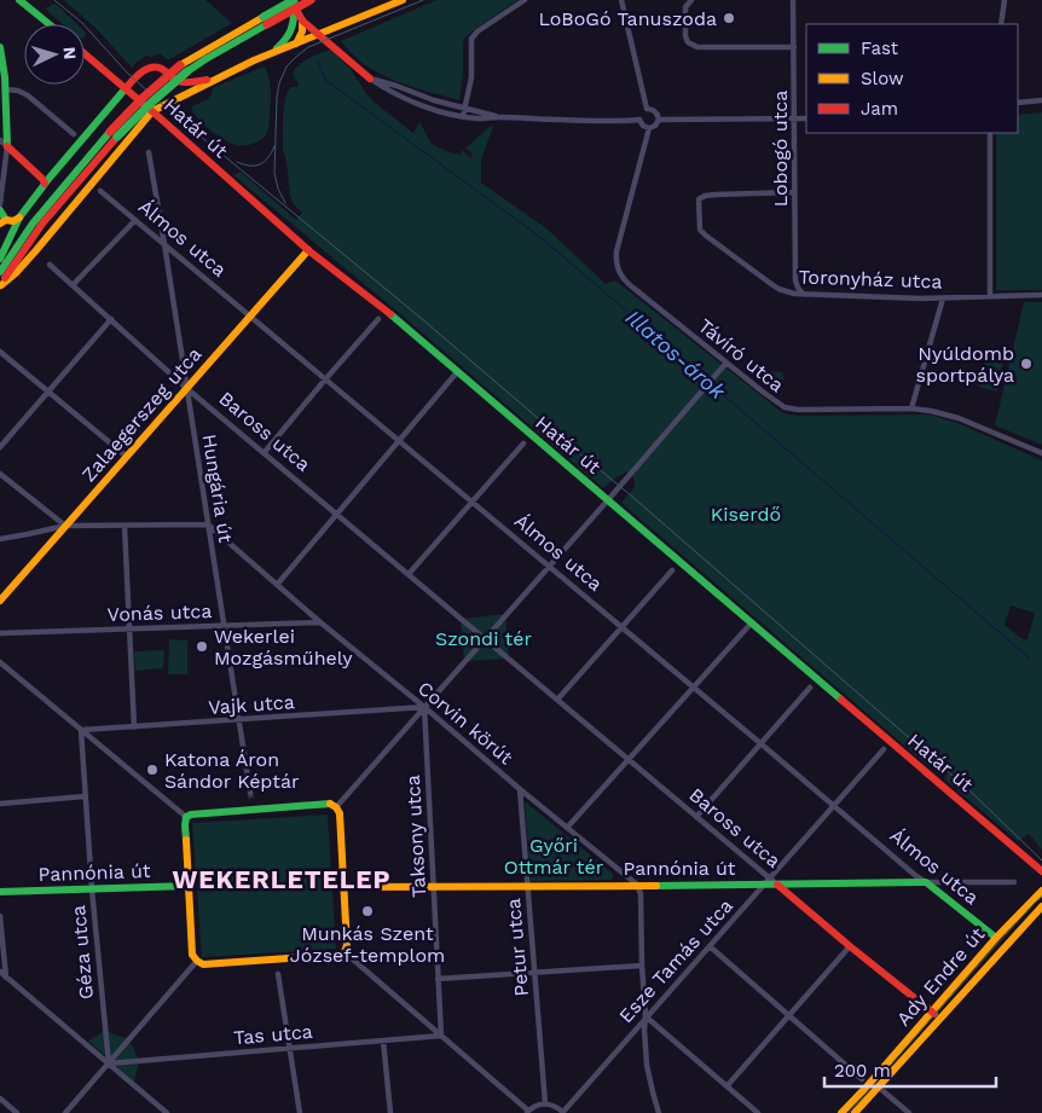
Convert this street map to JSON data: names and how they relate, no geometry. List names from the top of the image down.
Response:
{
  "streets": {
    "street": [
      "Határ út",
      "Lobogó utca",
      "Álmos utca",
      "Toronyház utca",
      "Távíró utca",
      "Zalaegerszeg utca",
      "Baross utca",
      "Hungária út",
      "Vonás utca",
      "Vajk utca",
      "Corvin körút",
      "Taksony utca",
      "Pannónia út",
      "Petur utca",
      "Géza utca",
      "Esze Tamás utca",
      "Ady Endre út",
      "Tas utca"
    ]
  },
  "crossings": [
    ["Határ út", "Zalaegerszeg utca"],
    ["Lobogó utca", "Toronyház utca"],
    ["Álmos utca", "Zalaegerszeg utca"],
    ["Álmos utca", "Hungária út"],
    ["Álmos utca", "Pannónia út"],
    ["Álmos utca", "Esze Tamás utca"],
    ["Álmos utca", "Ady Endre út"],
    ["Zalaegerszeg utca", "Baross utca"],
    ["Zalaegerszeg utca", "Hungária út"],
    ["Baross utca", "Hungária út"],
    ["Baross utca", "Pannónia út"],
    ["Baross utca", "Esze Tamás utca"],
    ["Baross utca", "Ady Endre út"],
    ["Hungária út", "Vonás utca"],
    ["Hungária út", "Vajk utca"],
    ["Hungária út", "Corvin körút"],
    ["Vonás utca", "Corvin körút"],
    ["Vajk utca", "Corvin körút"],
    ["Vajk utca", "Taksony utca"],
    ["Vajk utca", "Géza utca"],
    ["Corvin körút", "Taksony utca"],
    ["Corvin körút", "Pannónia út"],
    ["Corvin körút", "Petur utca"],
    ["Taksony utca", "Pannónia út"],
    ["Taksony utca", "Tas utca"],
    ["Pannónia út", "Petur utca"],
    ["Pannónia út", "Géza utca"],
    ["Pannónia út", "Esze Tamás utca"],
    ["Géza utca", "Tas utca"]
  ],
  "districts": ["WEKERLETELEP"],
  "water": ["Illatos-árok"],
  "parks": ["Kiserdő", "Szondi tér", "Győri Ottmár tér"],
  "places": [
    "LoBoGó Tanuszoda",
    "Nyúldomb sportpálya",
    "Wekerlei Mozgásműhely",
    "Katona Áron Sándor Képtár",
    "Munkás Szent József-templom"
  ],
  "legend": ["Fast", "Slow", "Jam"],
  "scale_bar": "200 m",
  "north": "right"
}
